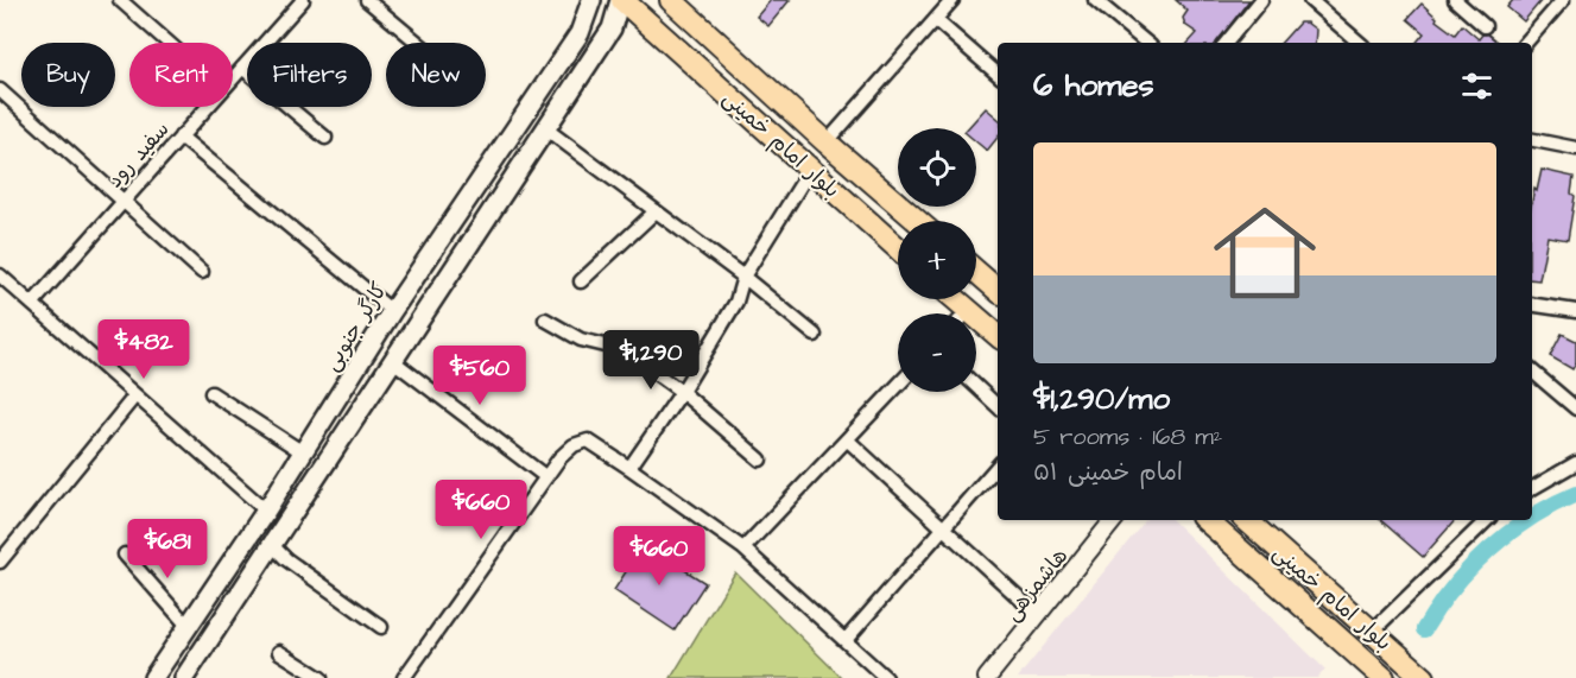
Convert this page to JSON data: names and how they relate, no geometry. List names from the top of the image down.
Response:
{
  "streets": {
    "main road": ["بلوار امام خمینی", "کارگر جنوبی"],
    "street": ["سفید رود", "هاشمزهی"]
  },
  "page": {
    "chip": [
      "Buy",
      "Rent",
      "Filters",
      "New"
    ],
    "heading": "6 homes",
    "map_buttons": ["+", "−"],
    "list": [
      {
        "name": "$1,290/mo",
        "note": "5 rooms · 168 m² · امام خمینی ۵۱"
      }
    ],
    "price": [
      "$482",
      "$1,290",
      "$560",
      "$660",
      "$681",
      "$660"
    ]
  }
}
